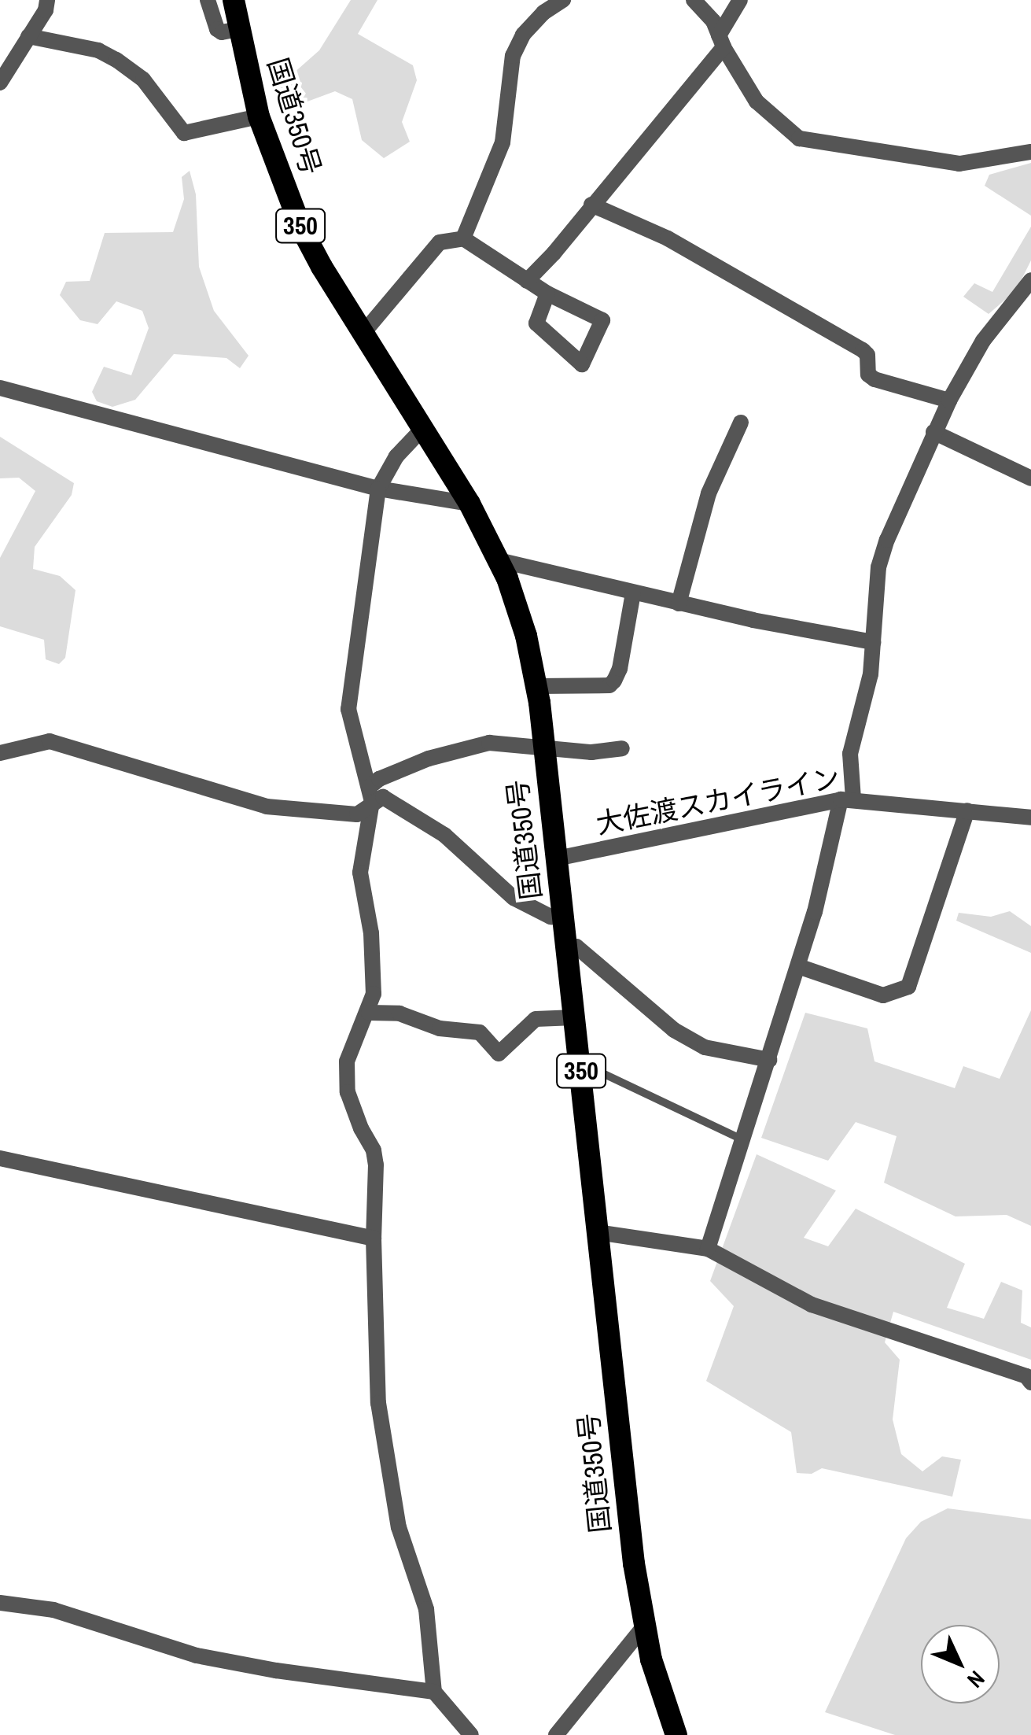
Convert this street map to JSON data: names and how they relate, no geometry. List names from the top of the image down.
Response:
{
  "streets": {
    "highway": ["国道350号", "350"],
    "street": ["大佐渡スカイライン"]
  },
  "crossings": [
    ["国道350号", "大佐渡スカイライン"]
  ],
  "north": "bottom right"
}
